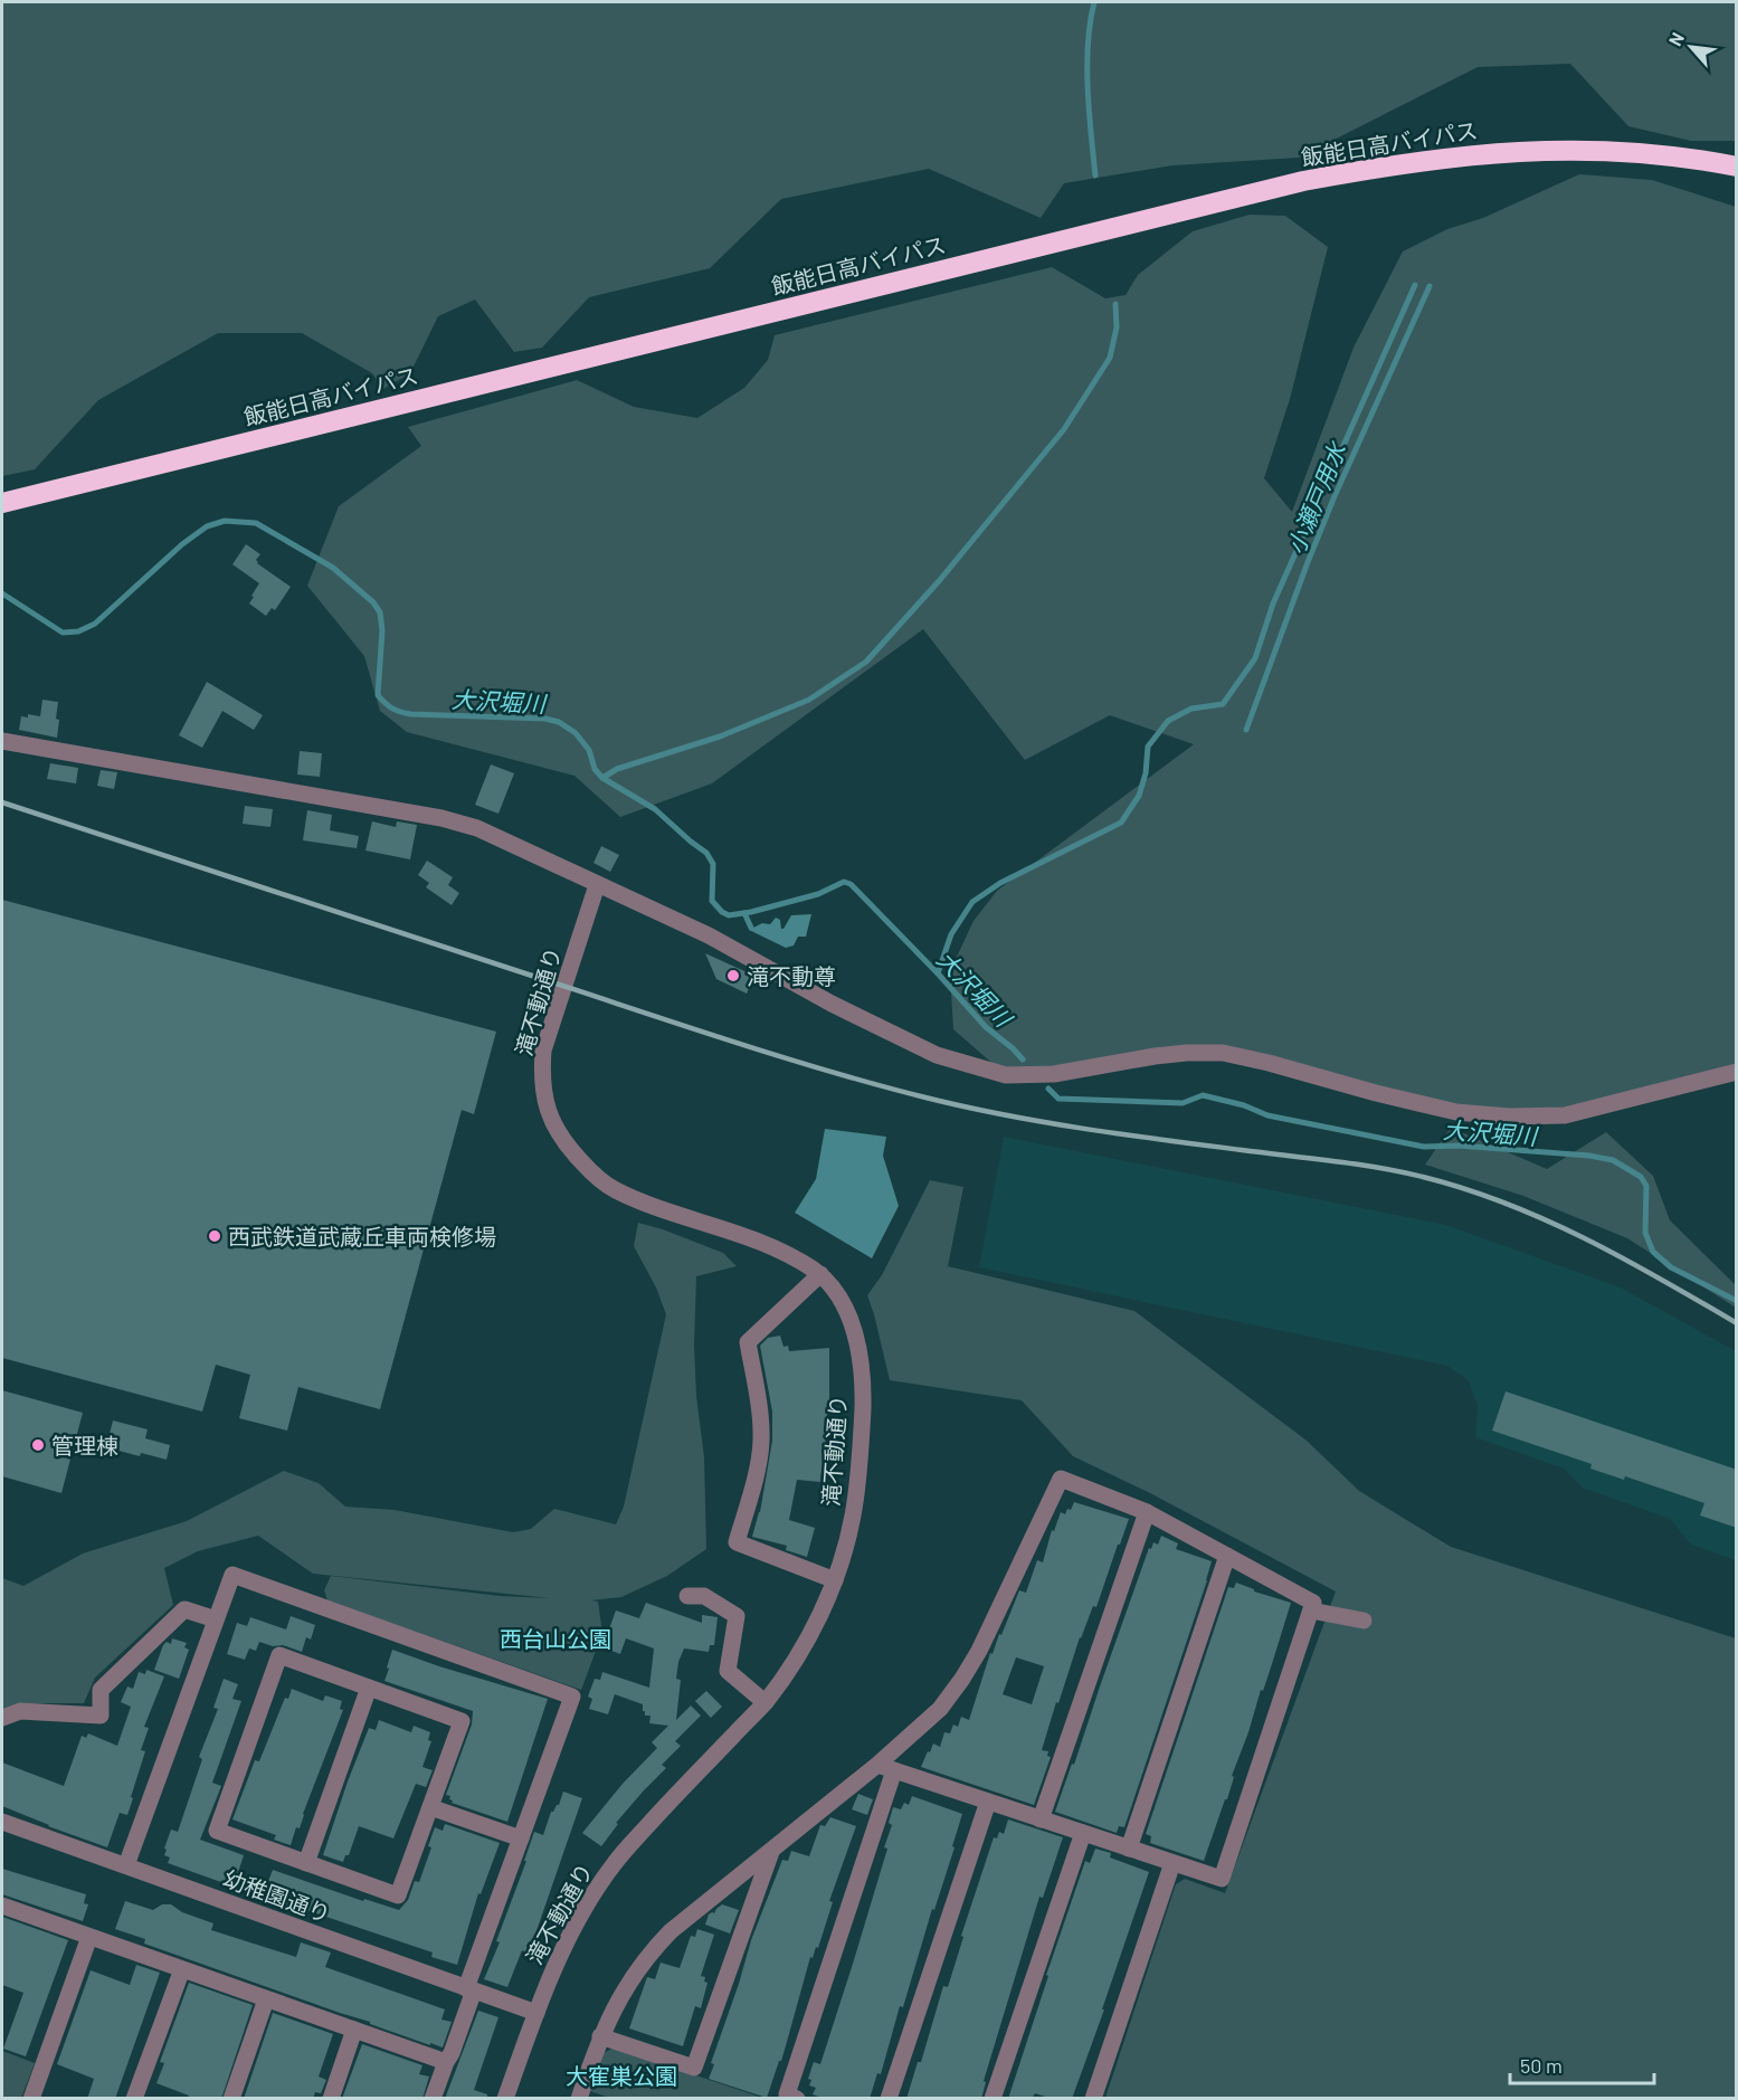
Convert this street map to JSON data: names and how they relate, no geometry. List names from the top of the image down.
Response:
{
  "streets": {
    "highway": ["飯能日高バイパス"],
    "street": ["滝不動通り", "幼稚園通り"]
  },
  "crossings": [
    ["滝不動通り", "幼稚園通り"]
  ],
  "water": ["小瀬戸用水", "大沢堀川"],
  "parks": ["西台山公園", "大寉巣公園"],
  "places": ["滝不動尊", "西武鉄道武蔵丘車両検修場", "管理棟"],
  "scale_bar": "50 m",
  "north": "top left"
}
